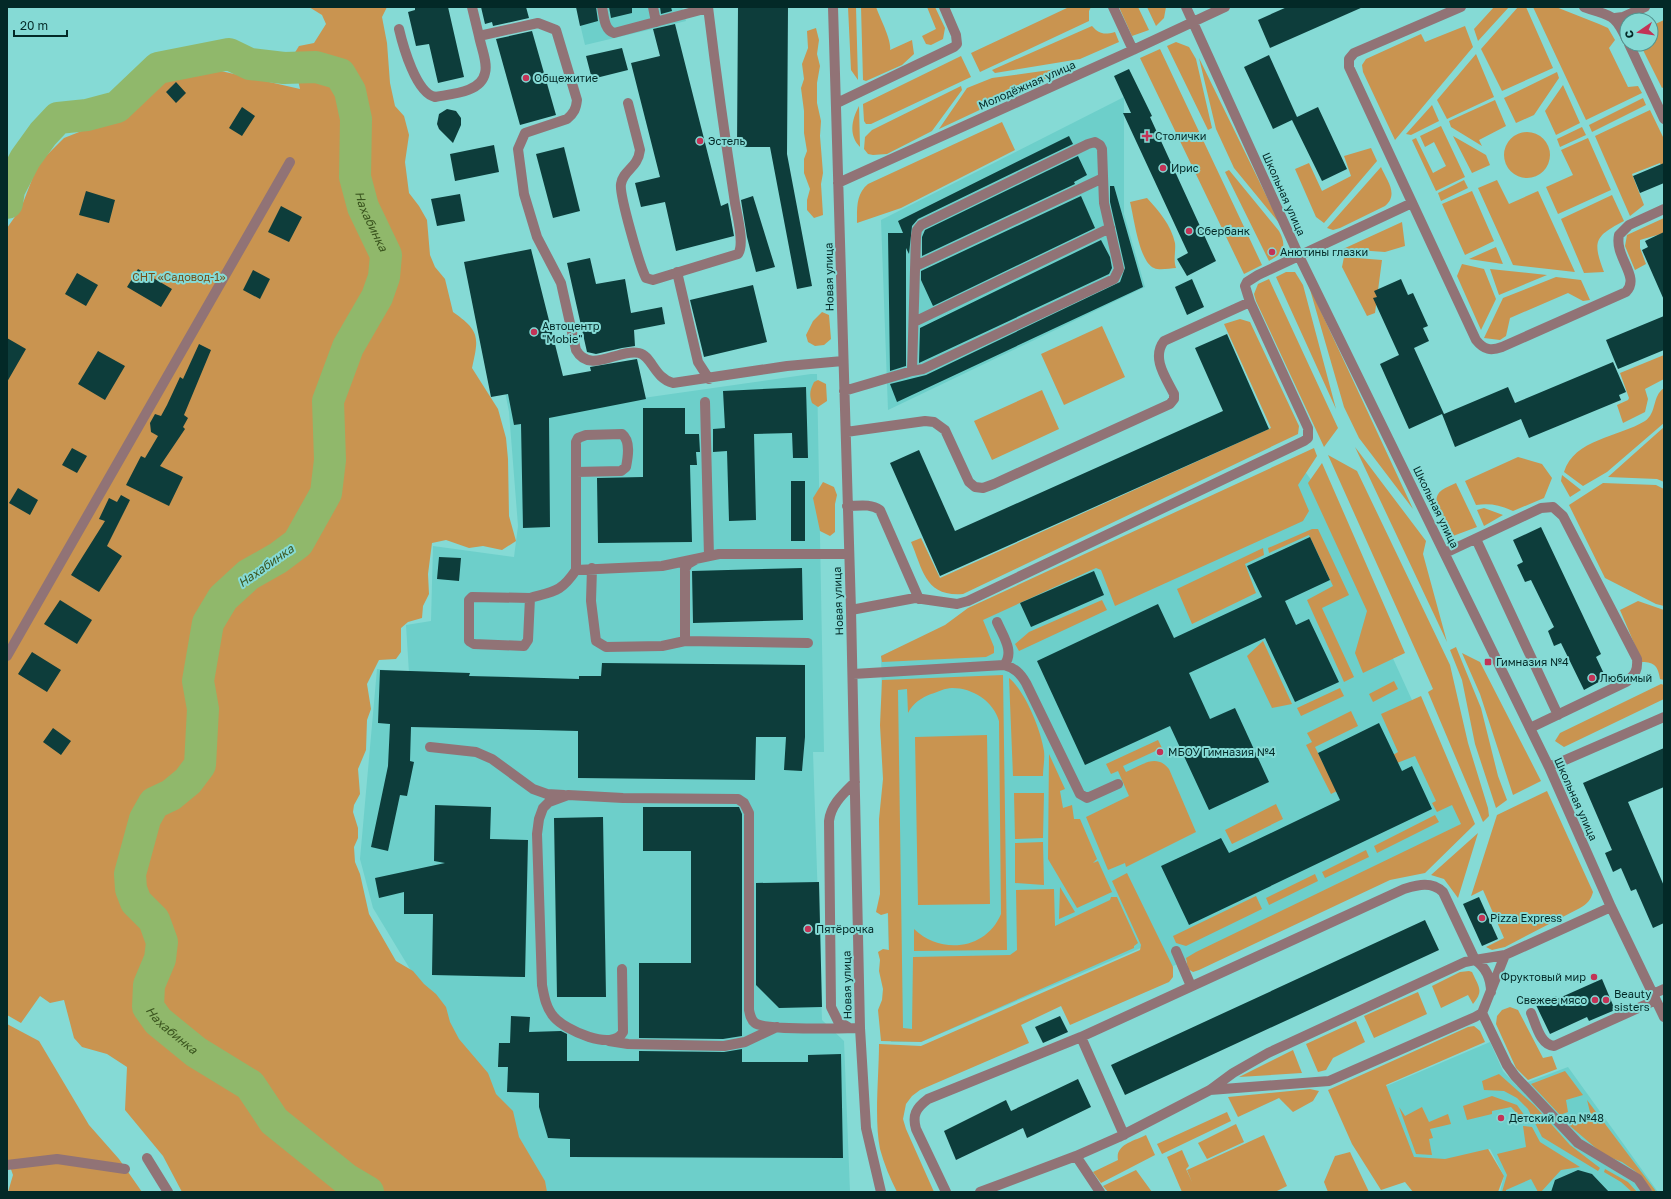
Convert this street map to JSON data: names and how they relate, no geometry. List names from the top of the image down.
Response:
{
  "streets": {
    "street": ["Молодёжная улица", "Школьная улица", "Новая улица"]
  },
  "crossings": [
    ["Молодёжная улица", "Школьная улица"],
    ["Молодёжная улица", "Новая улица"]
  ],
  "water": ["Нахабинка"],
  "parks": ["СНТ «Садовод-1»"],
  "places": {
    "other": [
      "Общежитие",
      "Эстель",
      "Ирис",
      "Сбербанк",
      "Анютины глазки",
      "Автоцентр \"Mobie\"",
      "Любимый",
      "МБОУ Гимназия №4",
      "Pizza Express",
      "Пятёрочка",
      "Фруктовый мир",
      "Свежее мясо",
      "Beauty sisters",
      "Детский сад №48"
    ],
    "health": ["Столички"],
    "transit": ["Гимназия №4"]
  },
  "scale_bar": "20 m",
  "north": "left"
}
